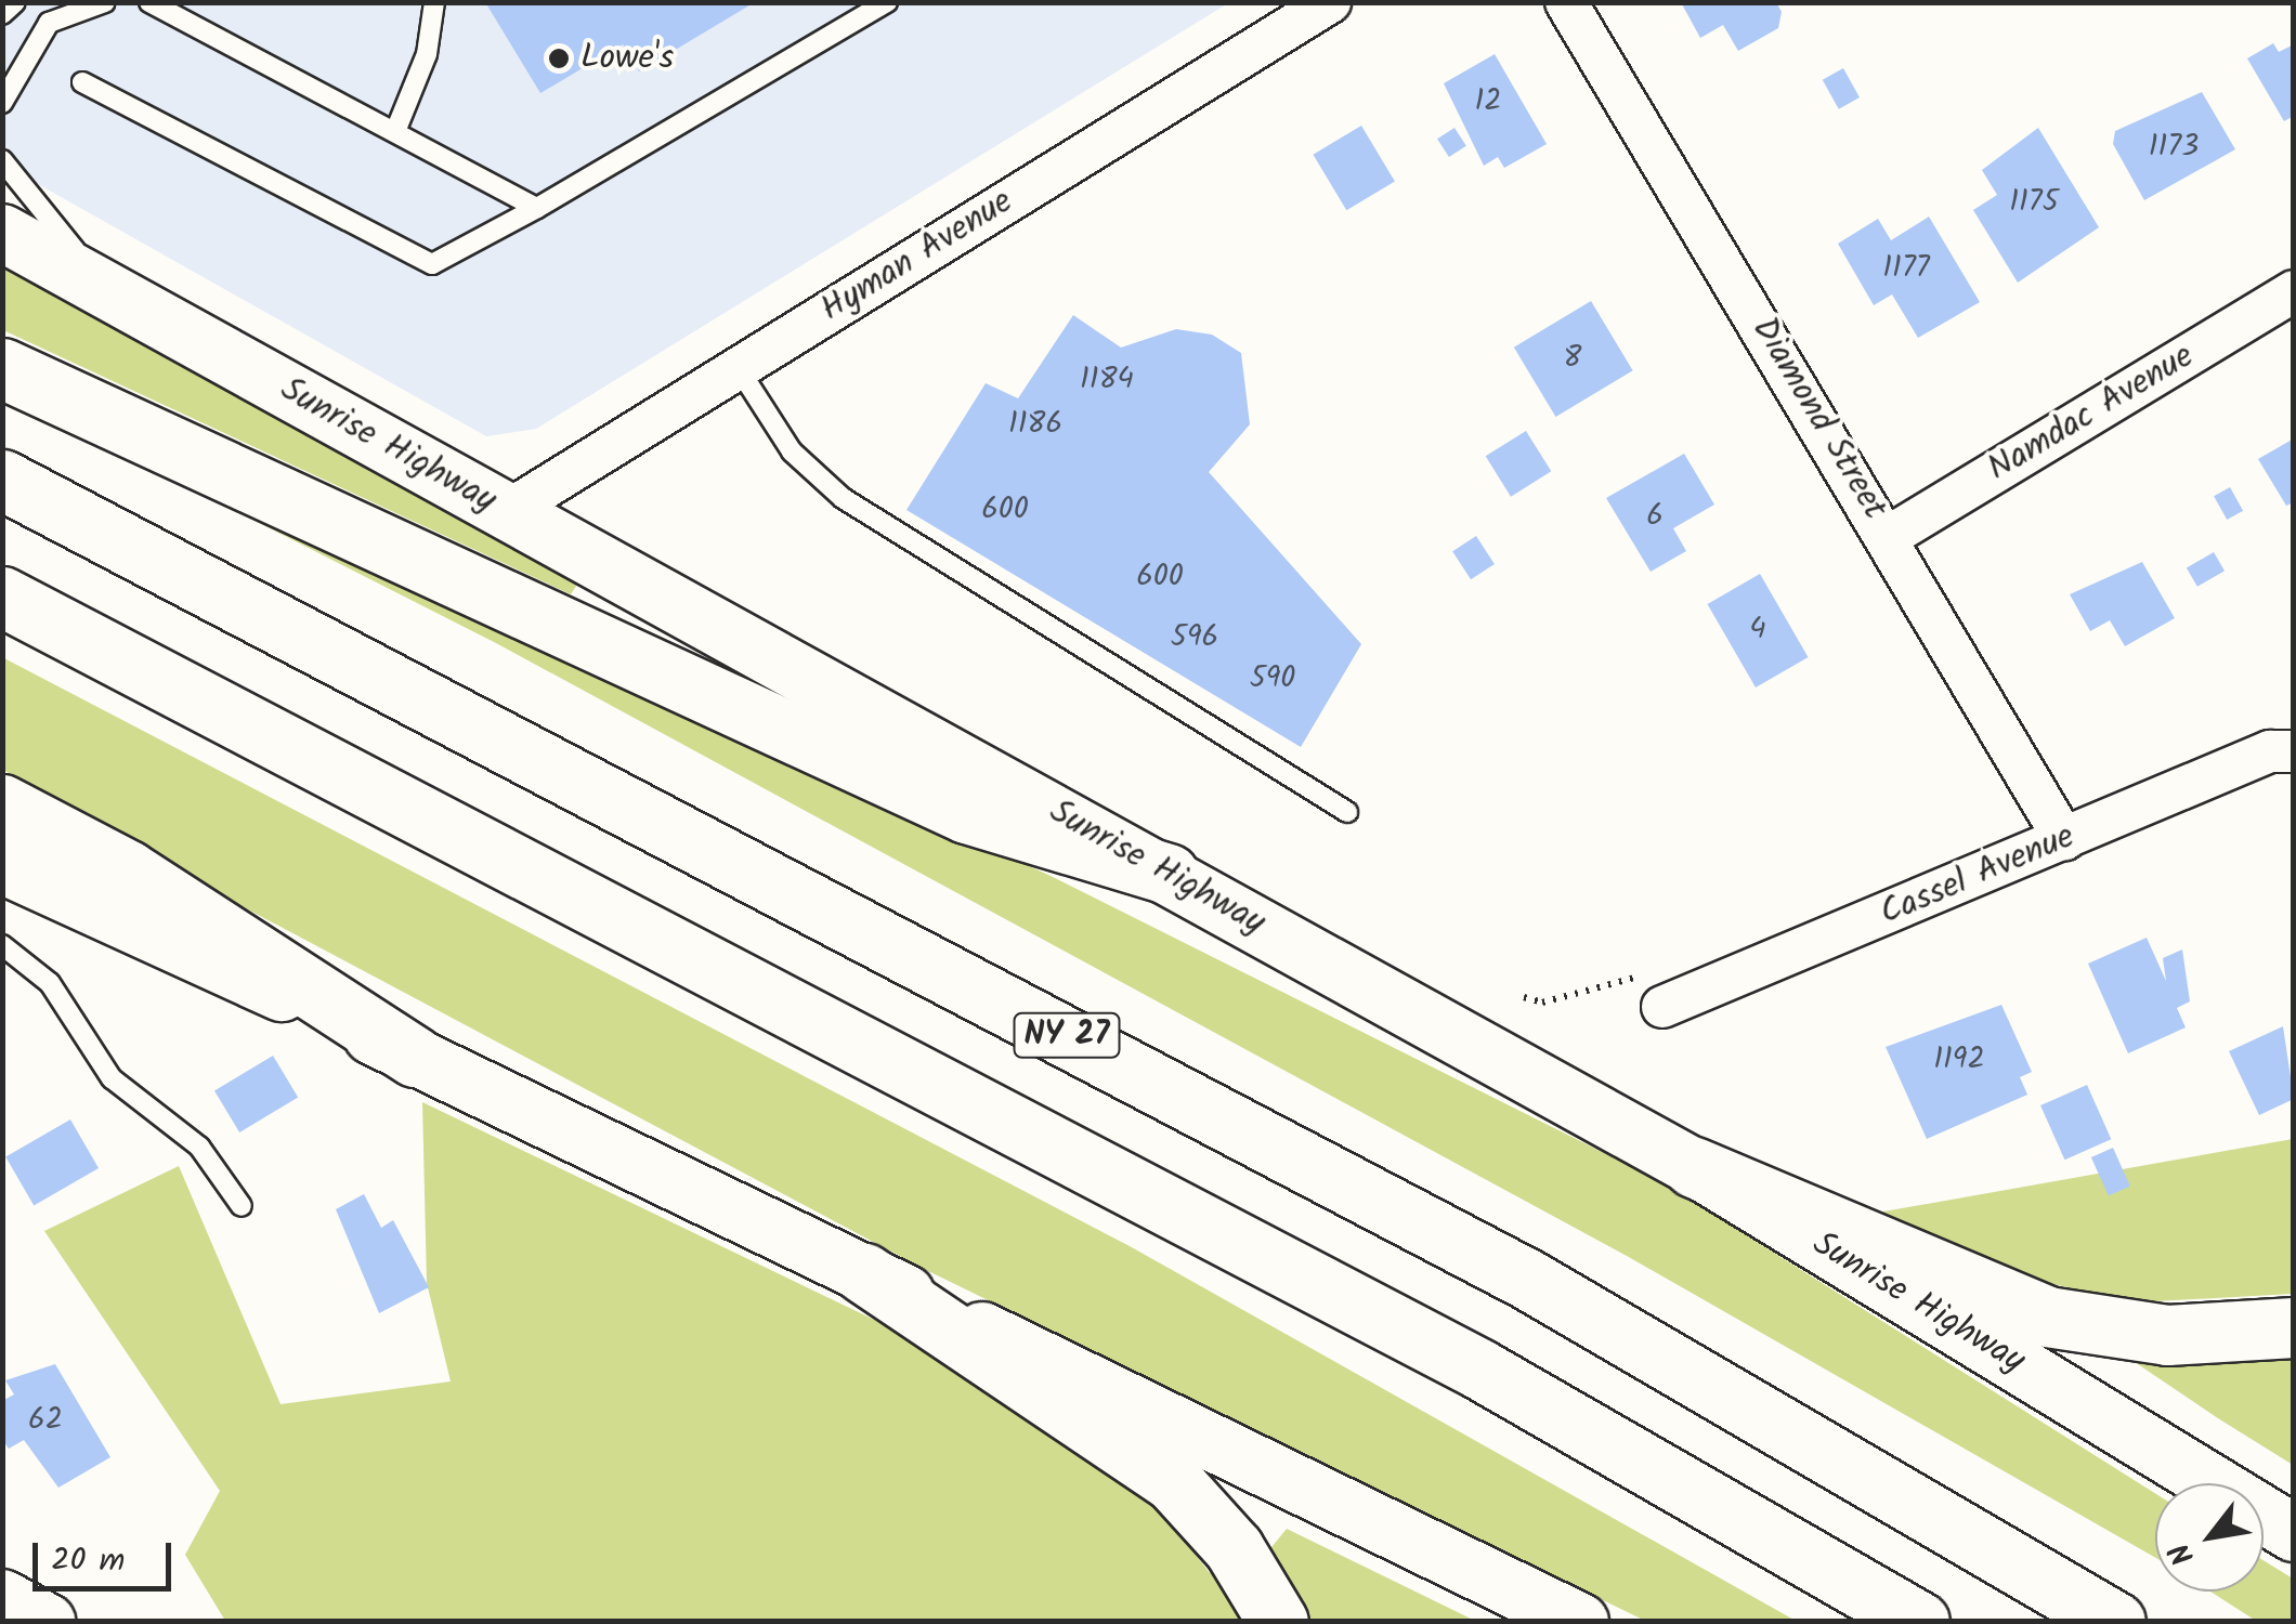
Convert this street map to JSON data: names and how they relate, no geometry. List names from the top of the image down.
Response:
{
  "streets": {
    "highway": ["NY 27"],
    "main road": ["Sunrise Highway"],
    "street": [
      "Hyman Avenue",
      "Namdac Avenue",
      "Diamond Street",
      "Cassel Avenue"
    ]
  },
  "crossings": [
    ["Hyman Avenue", "Sunrise Highway"],
    ["Namdac Avenue", "Diamond Street"],
    ["Diamond Street", "Cassel Avenue"]
  ],
  "places": ["Lowe's"],
  "house_numbers": [
    "12",
    "1173",
    "1175",
    "1177",
    "8",
    "1184",
    "1186",
    "600",
    "6",
    "600",
    "4",
    "596",
    "590",
    "1192",
    "62"
  ],
  "scale_bar": "20 m",
  "north": "bottom left"
}
